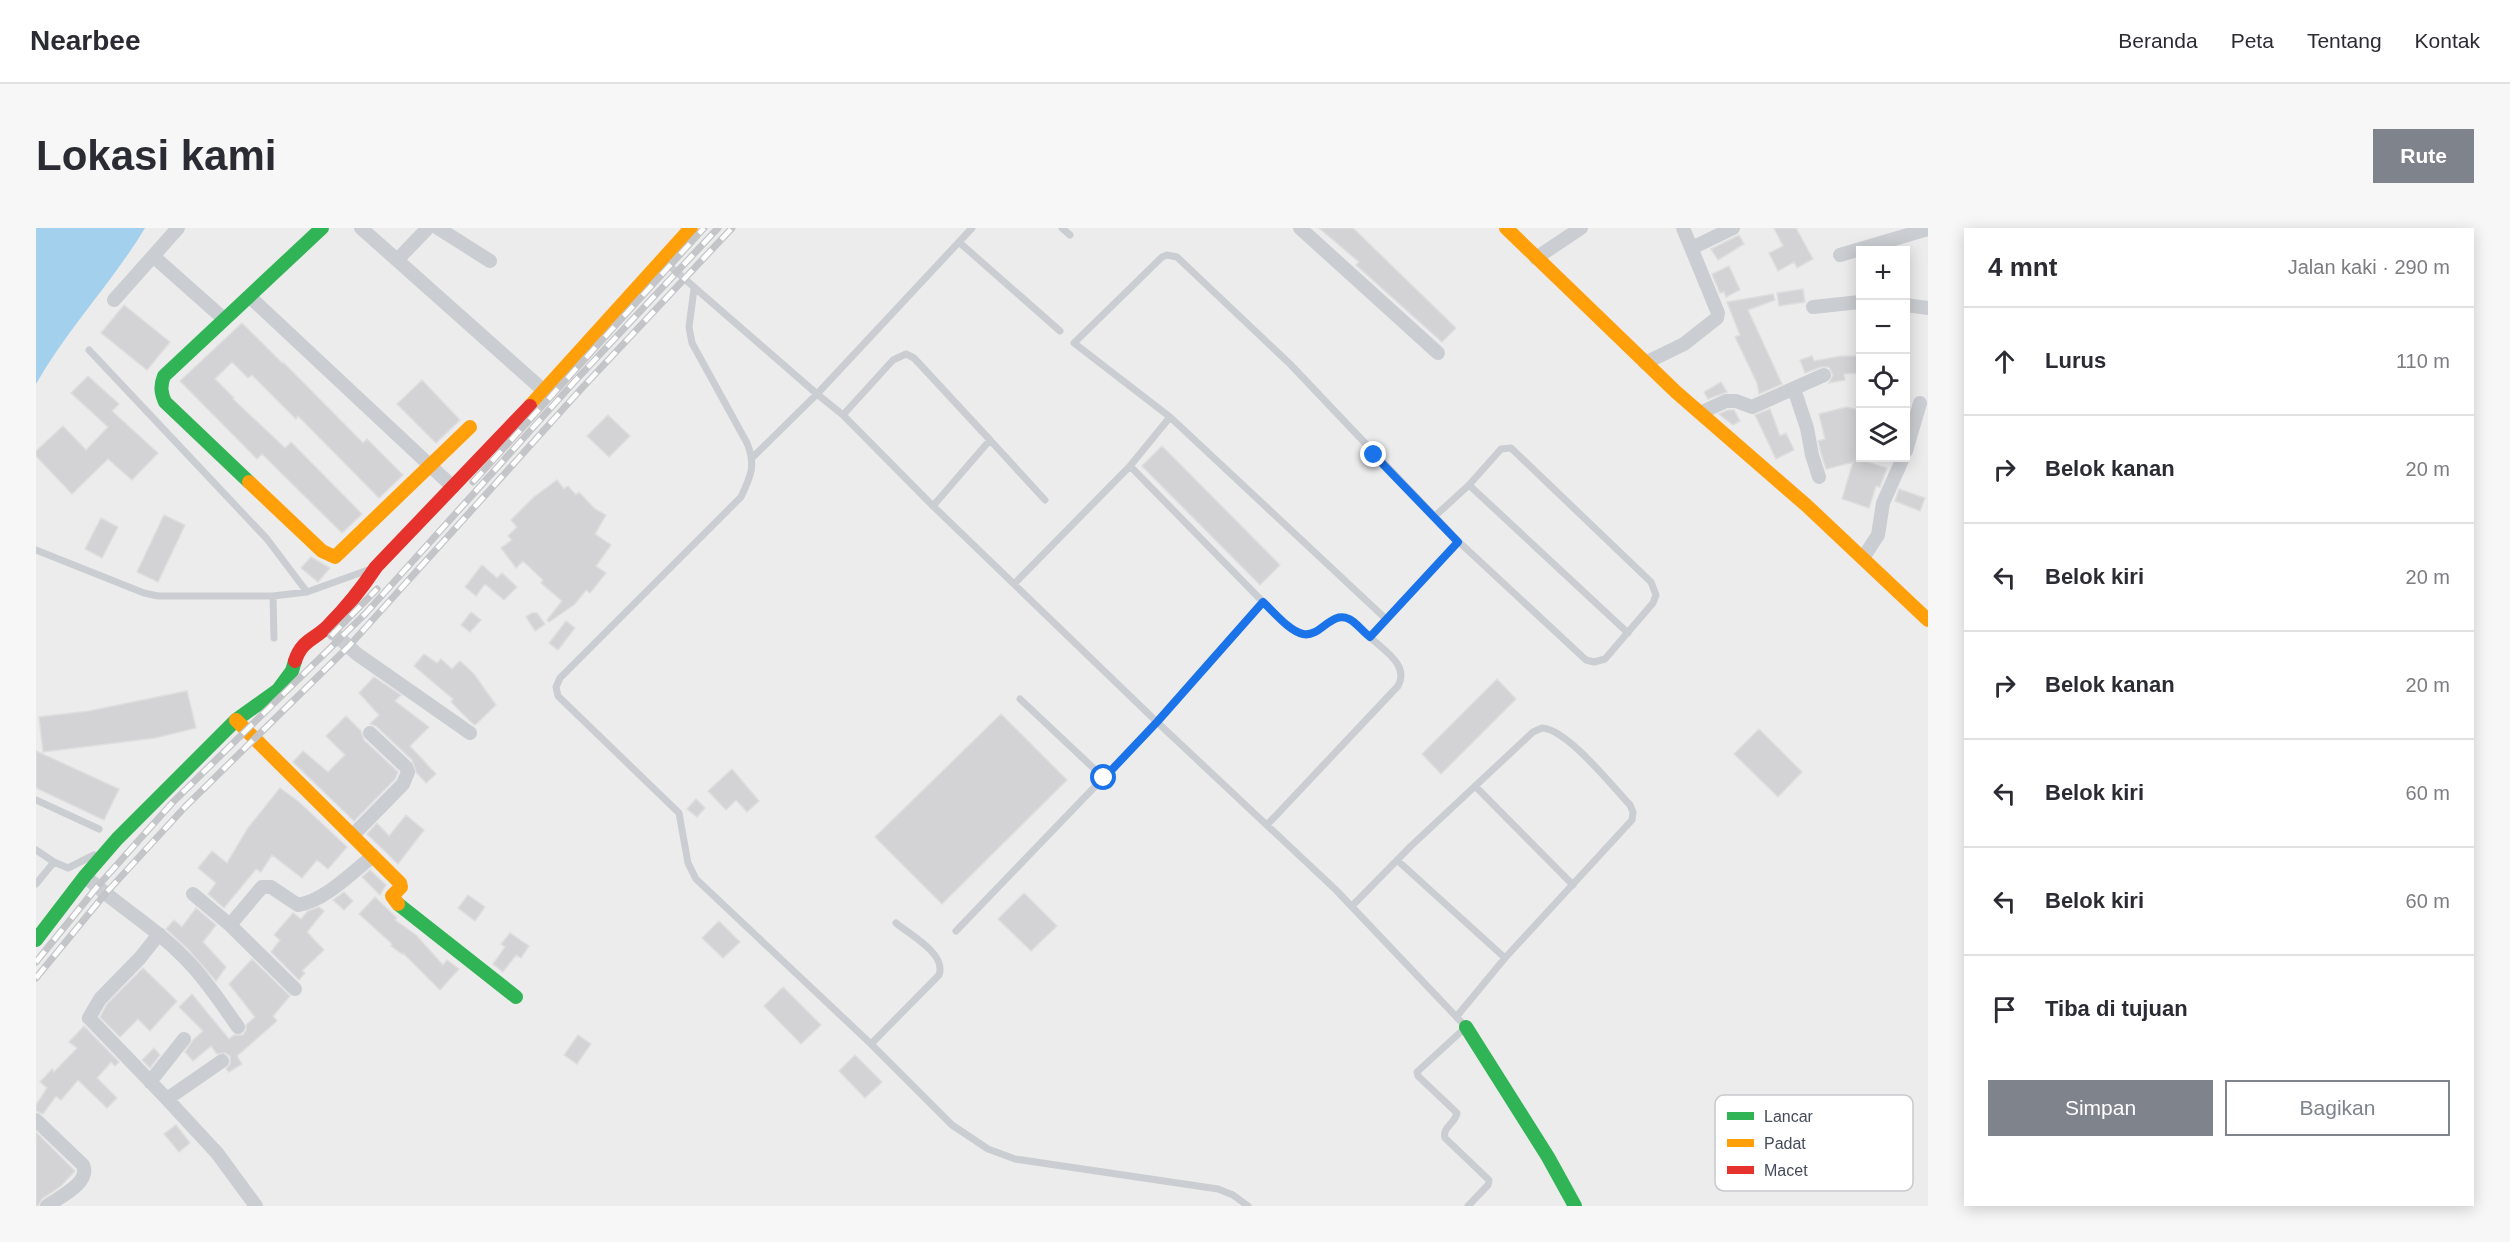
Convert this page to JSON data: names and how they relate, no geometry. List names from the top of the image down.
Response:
{
  "legend": ["Lancar", "Padat", "Macet"],
  "page": {
    "header": "Nearbee",
    "nav": [
      "Beranda",
      "Peta",
      "Tentang",
      "Kontak"
    ],
    "buttons": [
      "Rute",
      ["Simpan", "Bagikan"]
    ],
    "title": "Lokasi kami",
    "heading": ["4 mnt", "Jalan kaki · 290 m"],
    "map_buttons": ["+", "−"],
    "list": [
      ["Lurus", "110 m"],
      ["Belok kanan", "20 m"],
      ["Belok kiri", "20 m"],
      ["Belok kanan", "20 m"],
      ["Belok kiri", "60 m"],
      ["Belok kiri", "60 m"],
      "Tiba di tujuan"
    ]
  }
}
